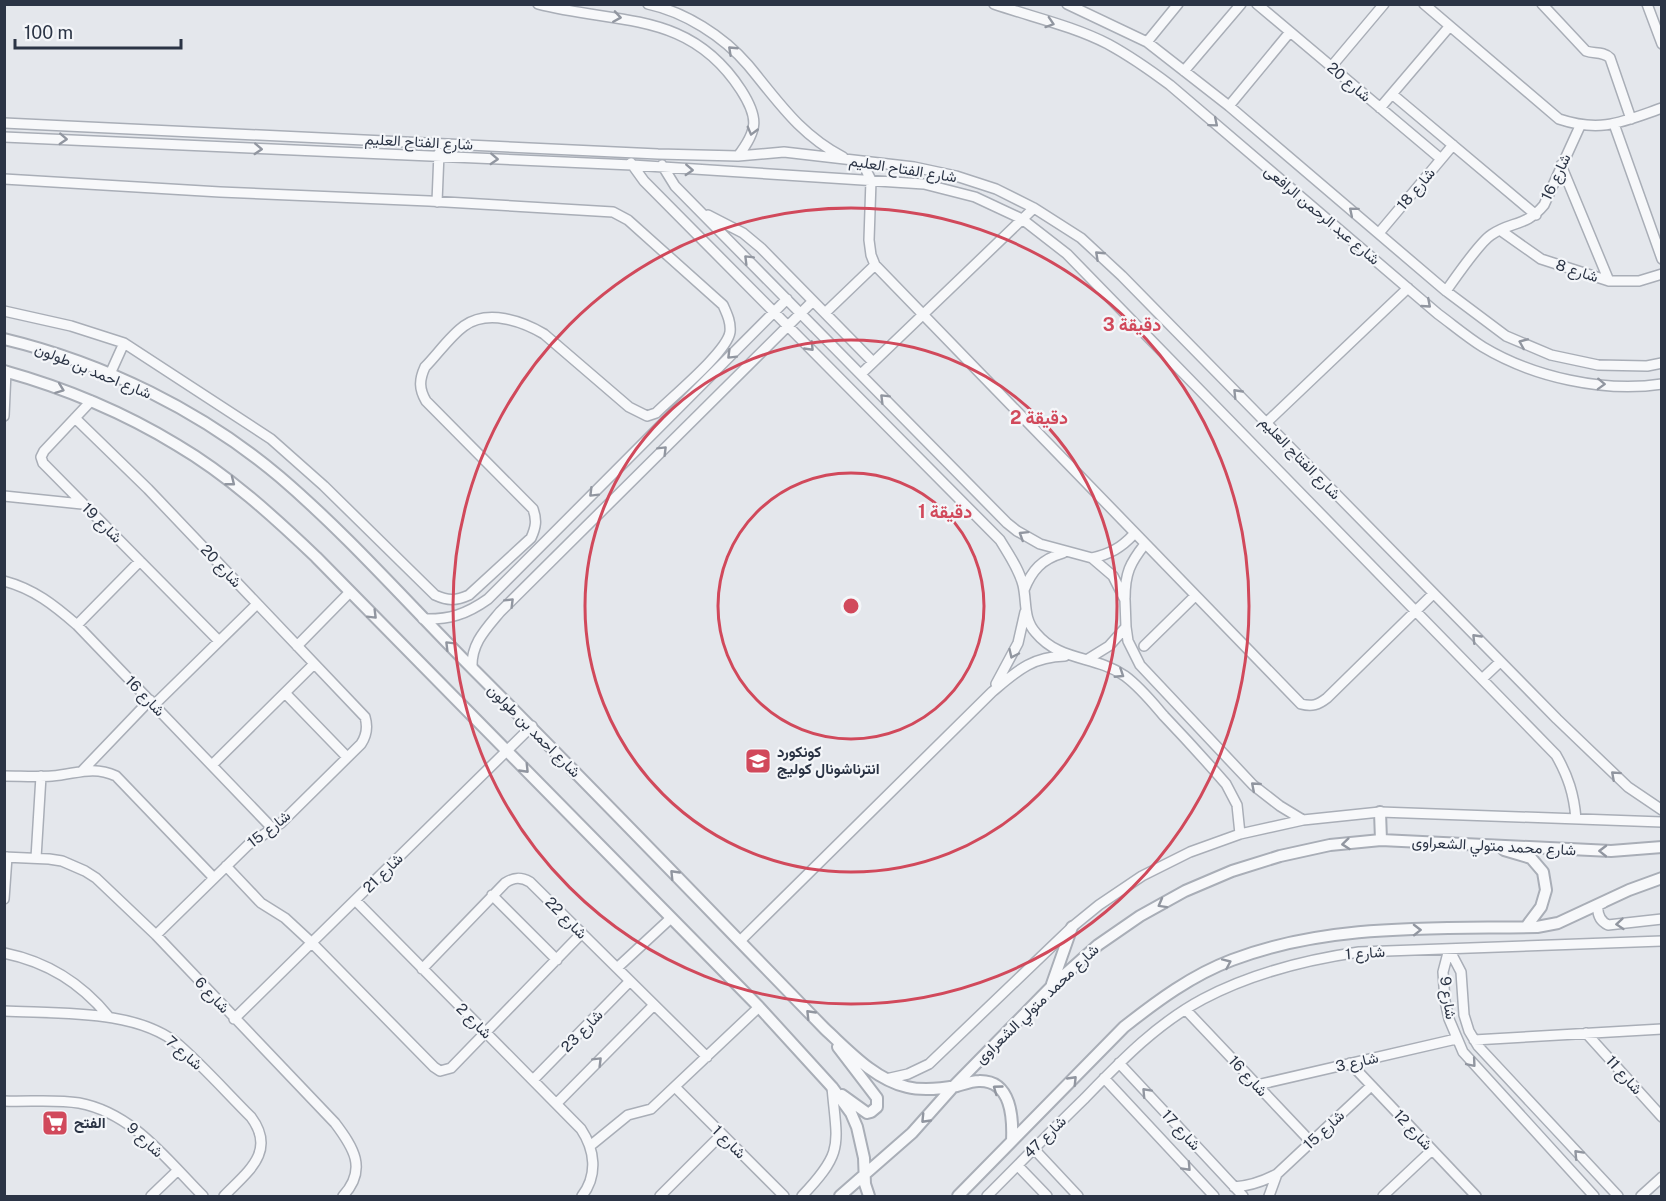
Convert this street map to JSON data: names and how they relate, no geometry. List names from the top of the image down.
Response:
{
  "streets": {
    "street": [
      "شارع 20",
      "شارع الفتاح العليم",
      "شارع 16",
      "شارع 18",
      "شارع عبد الرحمن الرافعى",
      "شارع 8",
      "شارع احمد بن طولون",
      "شارع 19",
      "شارع 15",
      "شارع محمد متولي الشعراوى",
      "شارع 21",
      "شارع 22",
      "شارع 1",
      "شارع 6",
      "شارع 9",
      "شارع 2",
      "شارع 23",
      "شارع 7",
      "شارع 3",
      "شارع 11",
      "شارع 17",
      "شارع 12",
      "شارع 47"
    ]
  },
  "crossings": [
    ["شارع 20", "شارع 16"],
    ["شارع 20", "شارع 18"],
    ["شارع 20", "شارع 19"],
    ["شارع 20", "شارع 15"],
    ["شارع 16", "شارع عبد الرحمن الرافعى"],
    ["شارع 16", "شارع 8"],
    ["شارع 16", "شارع 15"],
    ["شارع 16", "شارع 1"],
    ["شارع 16", "شارع 3"],
    ["شارع 18", "شارع عبد الرحمن الرافعى"],
    ["شارع احمد بن طولون", "شارع 19"],
    ["شارع احمد بن طولون", "شارع محمد متولي الشعراوى"],
    ["شارع احمد بن طولون", "شارع 21"],
    ["شارع 15", "شارع 6"],
    ["شارع 15", "شارع 17"],
    ["شارع 15", "شارع 12"],
    ["شارع 21", "شارع 6"],
    ["شارع 21", "شارع 2"],
    ["شارع 22", "شارع 2"],
    ["شارع 22", "شارع 23"],
    ["شارع 1", "شارع 9"],
    ["شارع 1", "شارع 17"],
    ["شارع 1", "شارع 47"],
    ["شارع 9", "شارع 3"],
    ["شارع 2", "شارع 23"],
    ["شارع 3", "شارع 12"],
    ["شارع 17", "شارع 47"]
  ],
  "places": {
    "school or university": ["كونكورد انترناشونال كوليج"],
    "supermarket": ["الفتح"]
  },
  "scale_bar": "100 m",
  "rings": ["3 دقيقة", "2 دقيقة", "1 دقيقة"]
}
